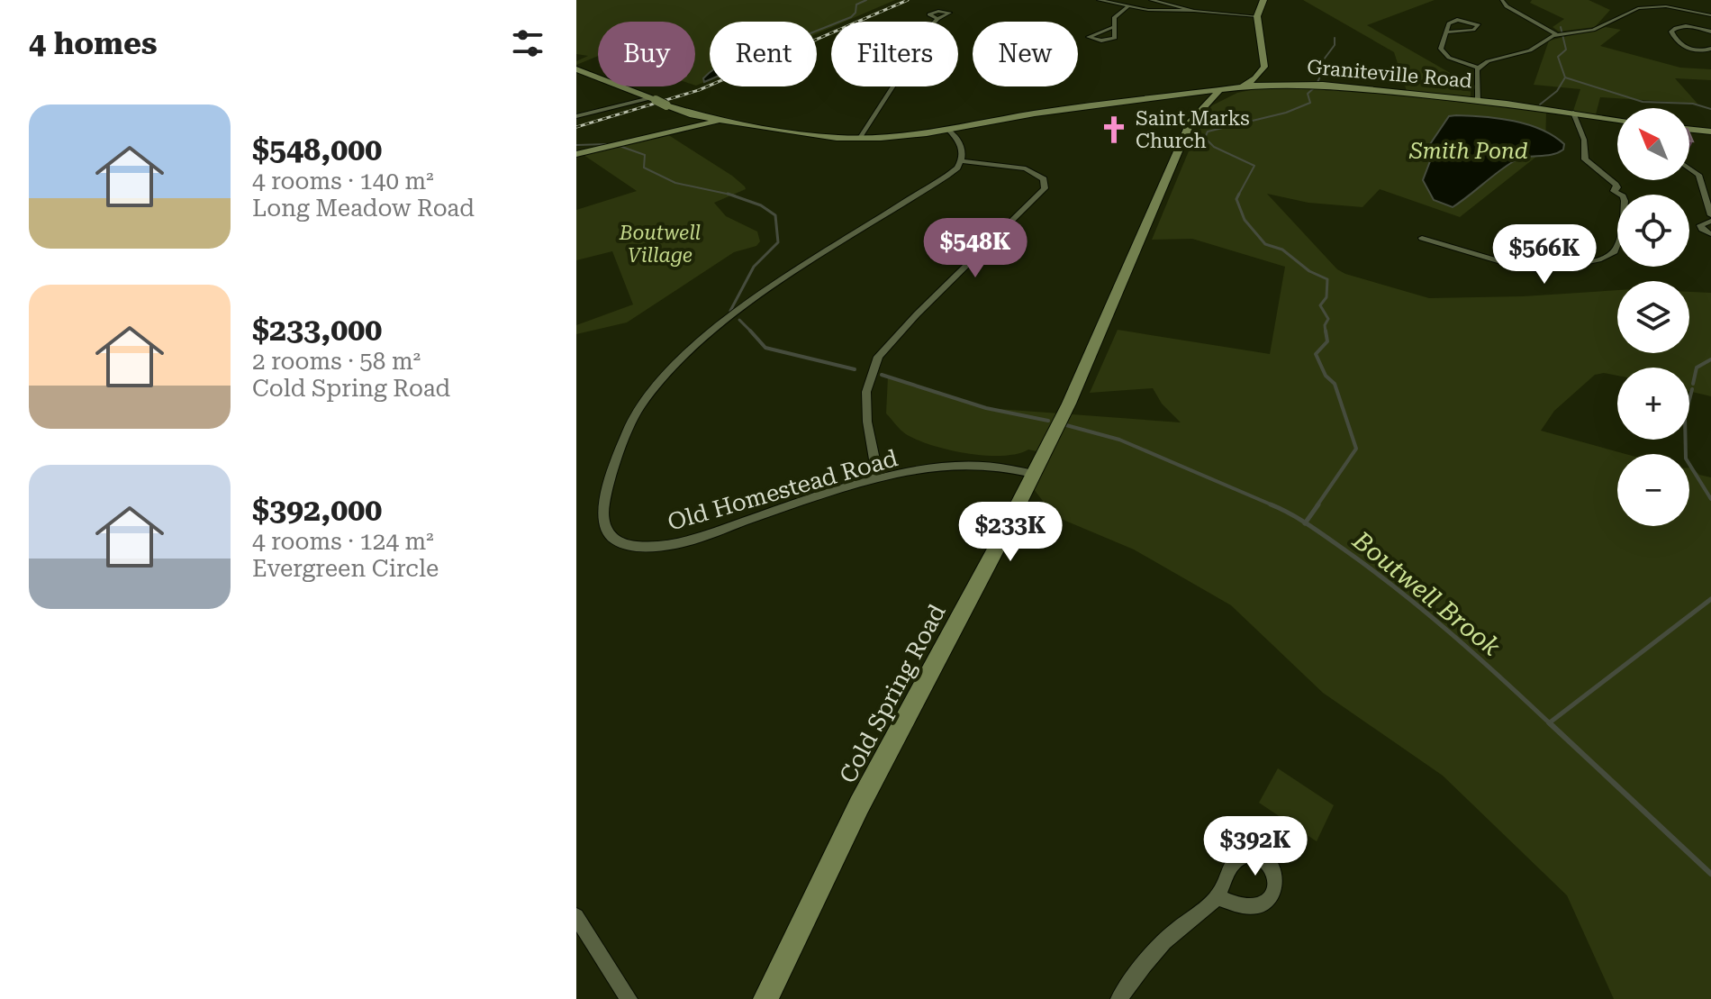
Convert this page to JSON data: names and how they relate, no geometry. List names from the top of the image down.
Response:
{
  "streets": {
    "main road": ["Graniteville Road", "Cold Spring Road"],
    "street": ["Old Homestead Road"]
  },
  "crossings": [
    ["Graniteville Road", "Cold Spring Road"],
    ["Old Homestead Road", "Cold Spring Road"]
  ],
  "water": ["Smith Pond", "Boutwell Brook"],
  "parks": ["Boutwell Village"],
  "places": {
    "church": ["Saint Marks Church"]
  },
  "north": "top left",
  "page": {
    "heading": "4 homes",
    "chip": [
      "Buy",
      "Rent",
      "Filters",
      "New"
    ],
    "list": [
      {
        "name": "$548,000",
        "note": "4 rooms · 140 m² · Long Meadow Road"
      },
      {
        "name": "$233,000",
        "note": "2 rooms · 58 m² · Cold Spring Road"
      },
      {
        "name": "$392,000",
        "note": "4 rooms · 124 m² · Evergreen Circle"
      }
    ],
    "map_buttons": ["+", "−"],
    "price": [
      "$548K",
      "$566K",
      "$233K",
      "$392K"
    ]
  }
}
